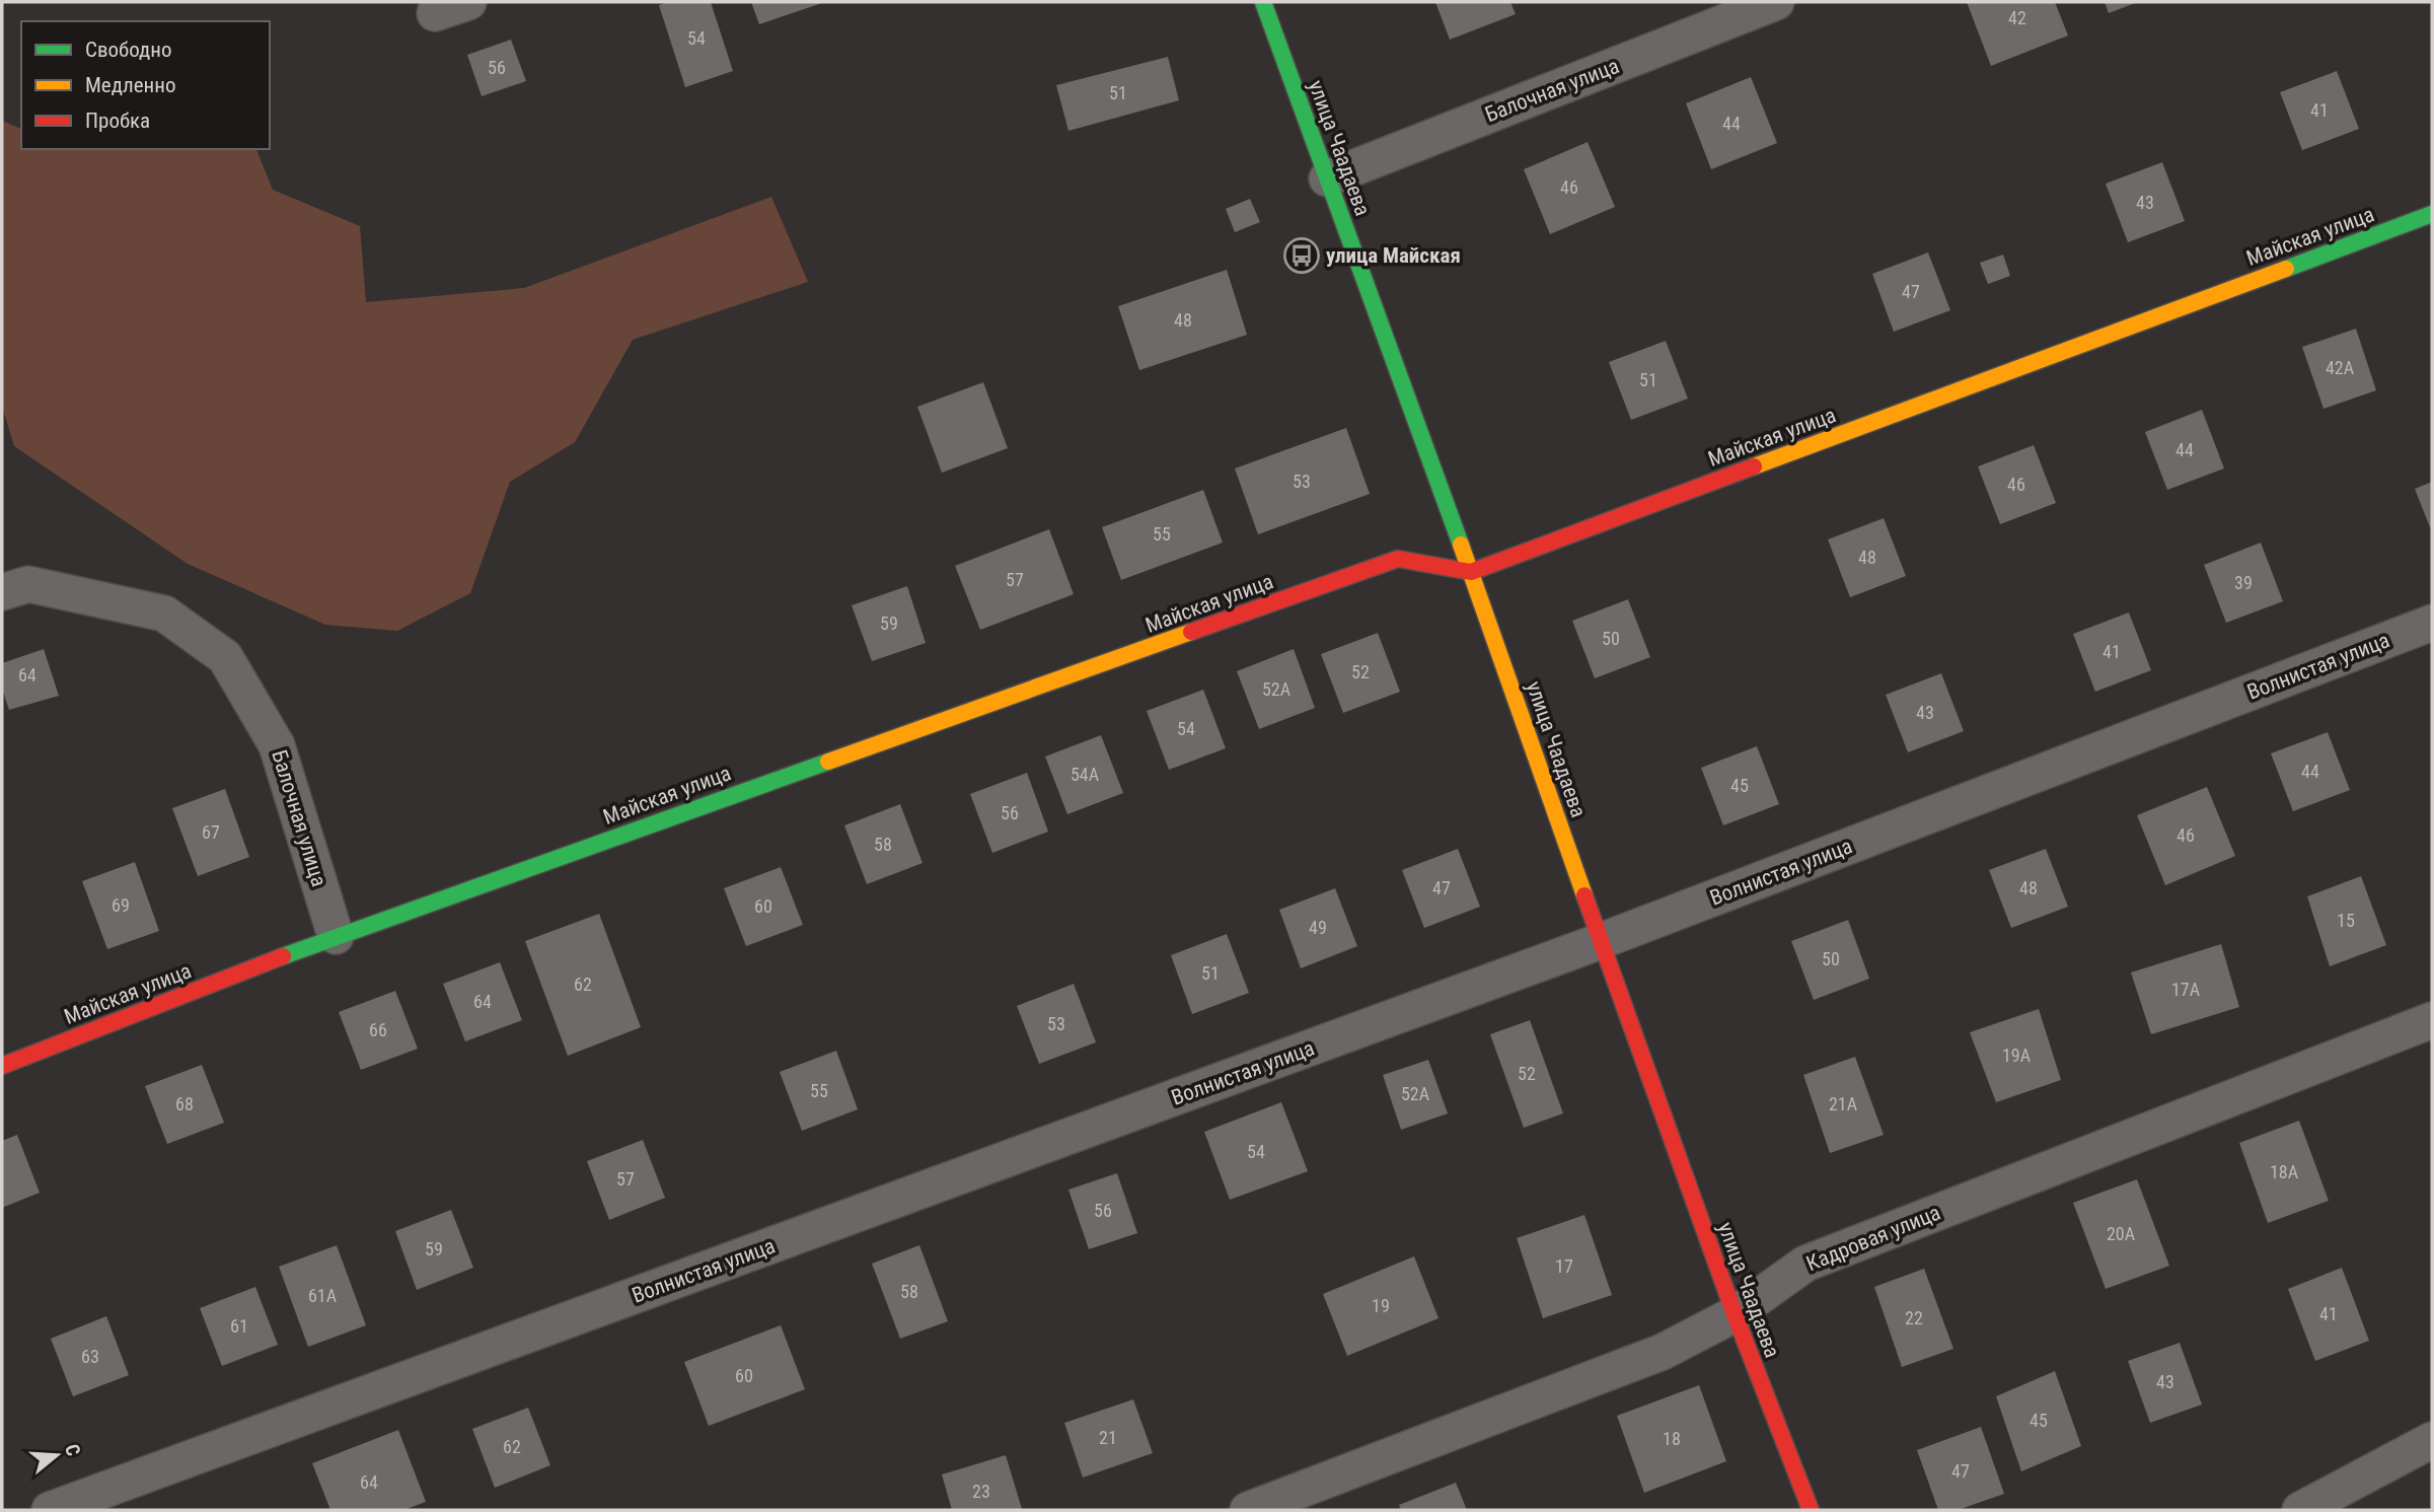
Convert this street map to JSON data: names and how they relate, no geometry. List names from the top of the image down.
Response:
{
  "streets": {
    "street": [
      "Балочная улица",
      "улица Чаадаева",
      "Майская улица",
      "Волнистая улица",
      "Кадровая улица"
    ]
  },
  "crossings": [
    ["Балочная улица", "улица Чаадаева"],
    ["Балочная улица", "Майская улица"],
    ["улица Чаадаева", "Майская улица"],
    ["улица Чаадаева", "Волнистая улица"],
    ["улица Чаадаева", "Кадровая улица"]
  ],
  "places": {
    "bus stop": ["улица Майская"]
  },
  "house_numbers": [
    "42",
    "54",
    "56",
    "51",
    "41",
    "44",
    "46",
    "43",
    "47",
    "48",
    "42А",
    "51",
    "44",
    "53",
    "46",
    "55",
    "48",
    "57",
    "39",
    "59",
    "50",
    "41",
    "52",
    "64",
    "52А",
    "43",
    "54",
    "44",
    "54А",
    "45",
    "56",
    "67",
    "46",
    "58",
    "47",
    "48",
    "69",
    "60",
    "15",
    "49",
    "50",
    "51",
    "62",
    "17А",
    "64",
    "53",
    "66",
    "19А",
    "52",
    "55",
    "52А",
    "68",
    "21А",
    "54",
    "18А",
    "57",
    "56",
    "20А",
    "59",
    "17",
    "58",
    "61А",
    "19",
    "41",
    "22",
    "61",
    "63",
    "60",
    "43",
    "45",
    "21",
    "18",
    "62",
    "47",
    "64",
    "23"
  ],
  "legend": ["Свободно", "Медленно", "Пробка"],
  "north": "right"
}
